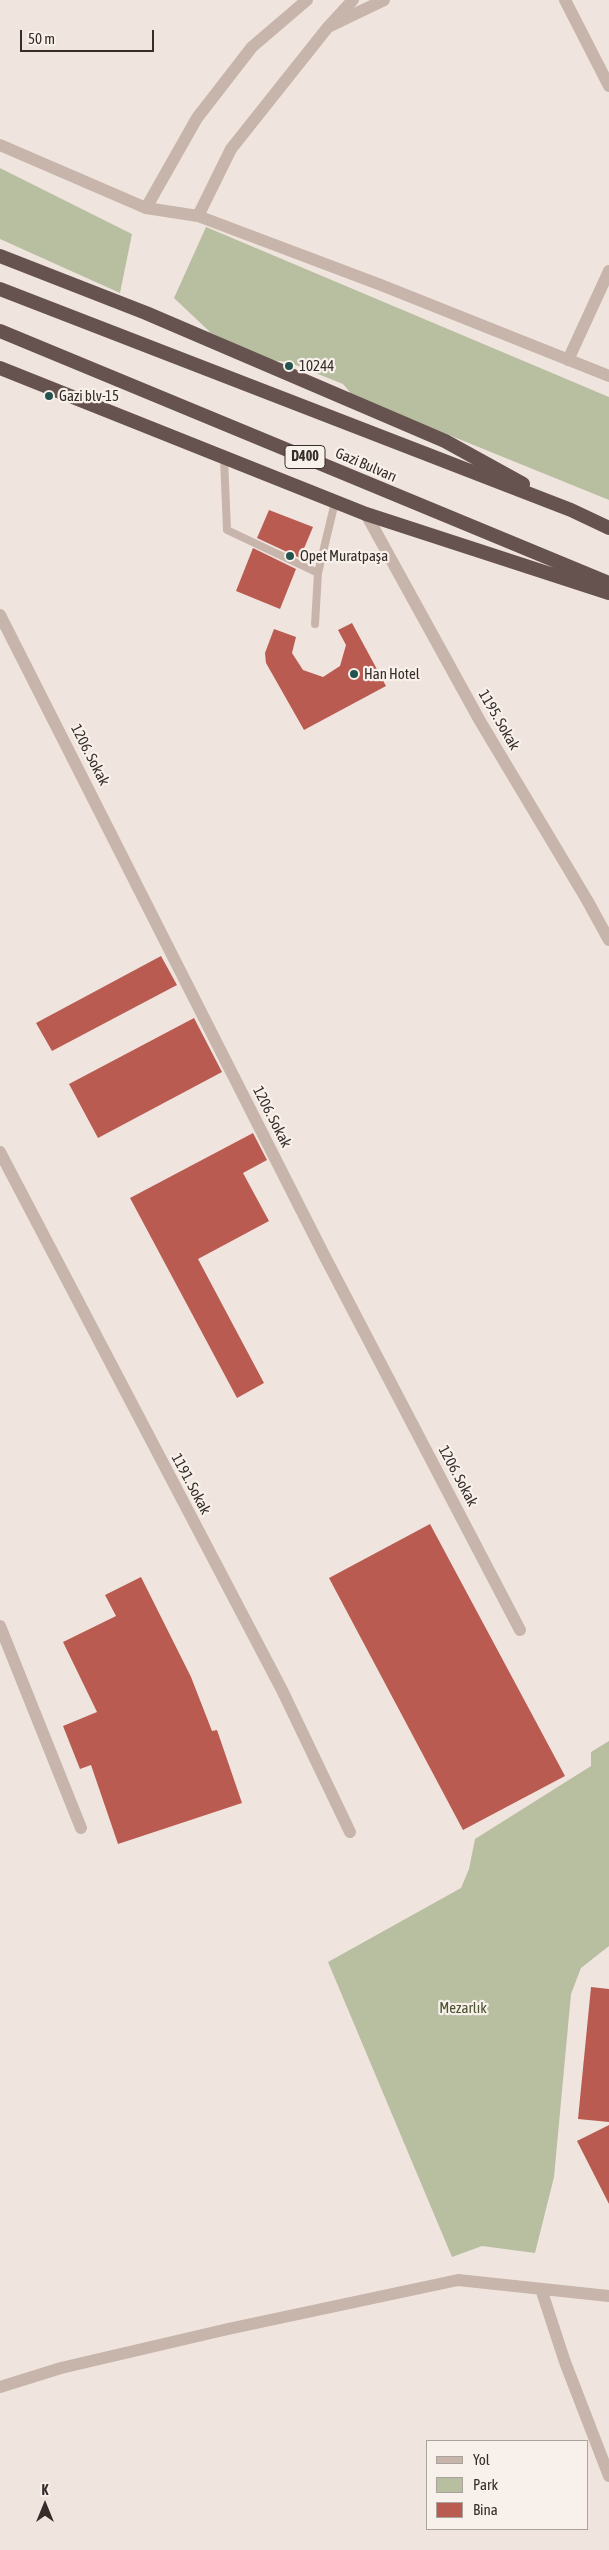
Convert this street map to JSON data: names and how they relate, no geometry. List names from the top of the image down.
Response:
{
  "streets": {
    "highway": ["D400", "Gazi Bulvarı"],
    "street": ["1195. Sokak", "1206. Sokak", "1191. Sokak"]
  },
  "parks": ["Mezarlık"],
  "places": [
    "10244",
    "Gazi blv-15",
    "Opet Muratpaşa",
    "Han Hotel"
  ],
  "legend": ["Yol", "Park", "Bina"],
  "scale_bar": "50 m",
  "north": "top"
}
